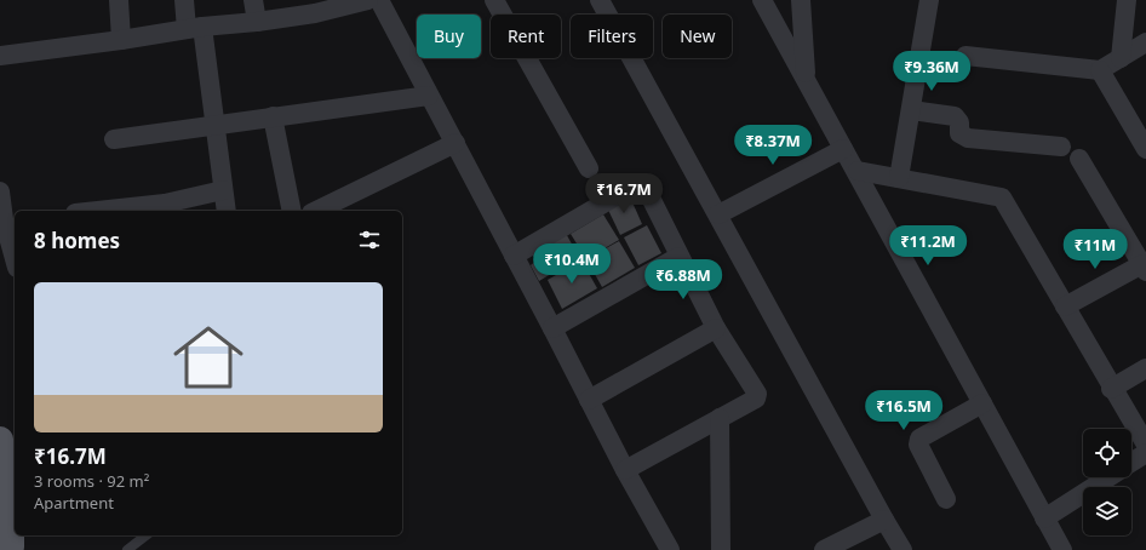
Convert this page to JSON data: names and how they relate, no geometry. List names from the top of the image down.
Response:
{
  "page": {
    "chip": [
      "Buy",
      "Rent",
      "Filters",
      "New"
    ],
    "price": [
      "₹9.36M",
      "₹8.37M",
      "₹16.7M",
      "₹11.2M",
      "₹11M",
      "₹10.4M",
      "₹6.88M",
      "₹16.5M"
    ],
    "heading": "8 homes",
    "list": [
      {
        "name": "₹16.7M",
        "note": "3 rooms · 92 m² · Apartment"
      }
    ]
  }
}
